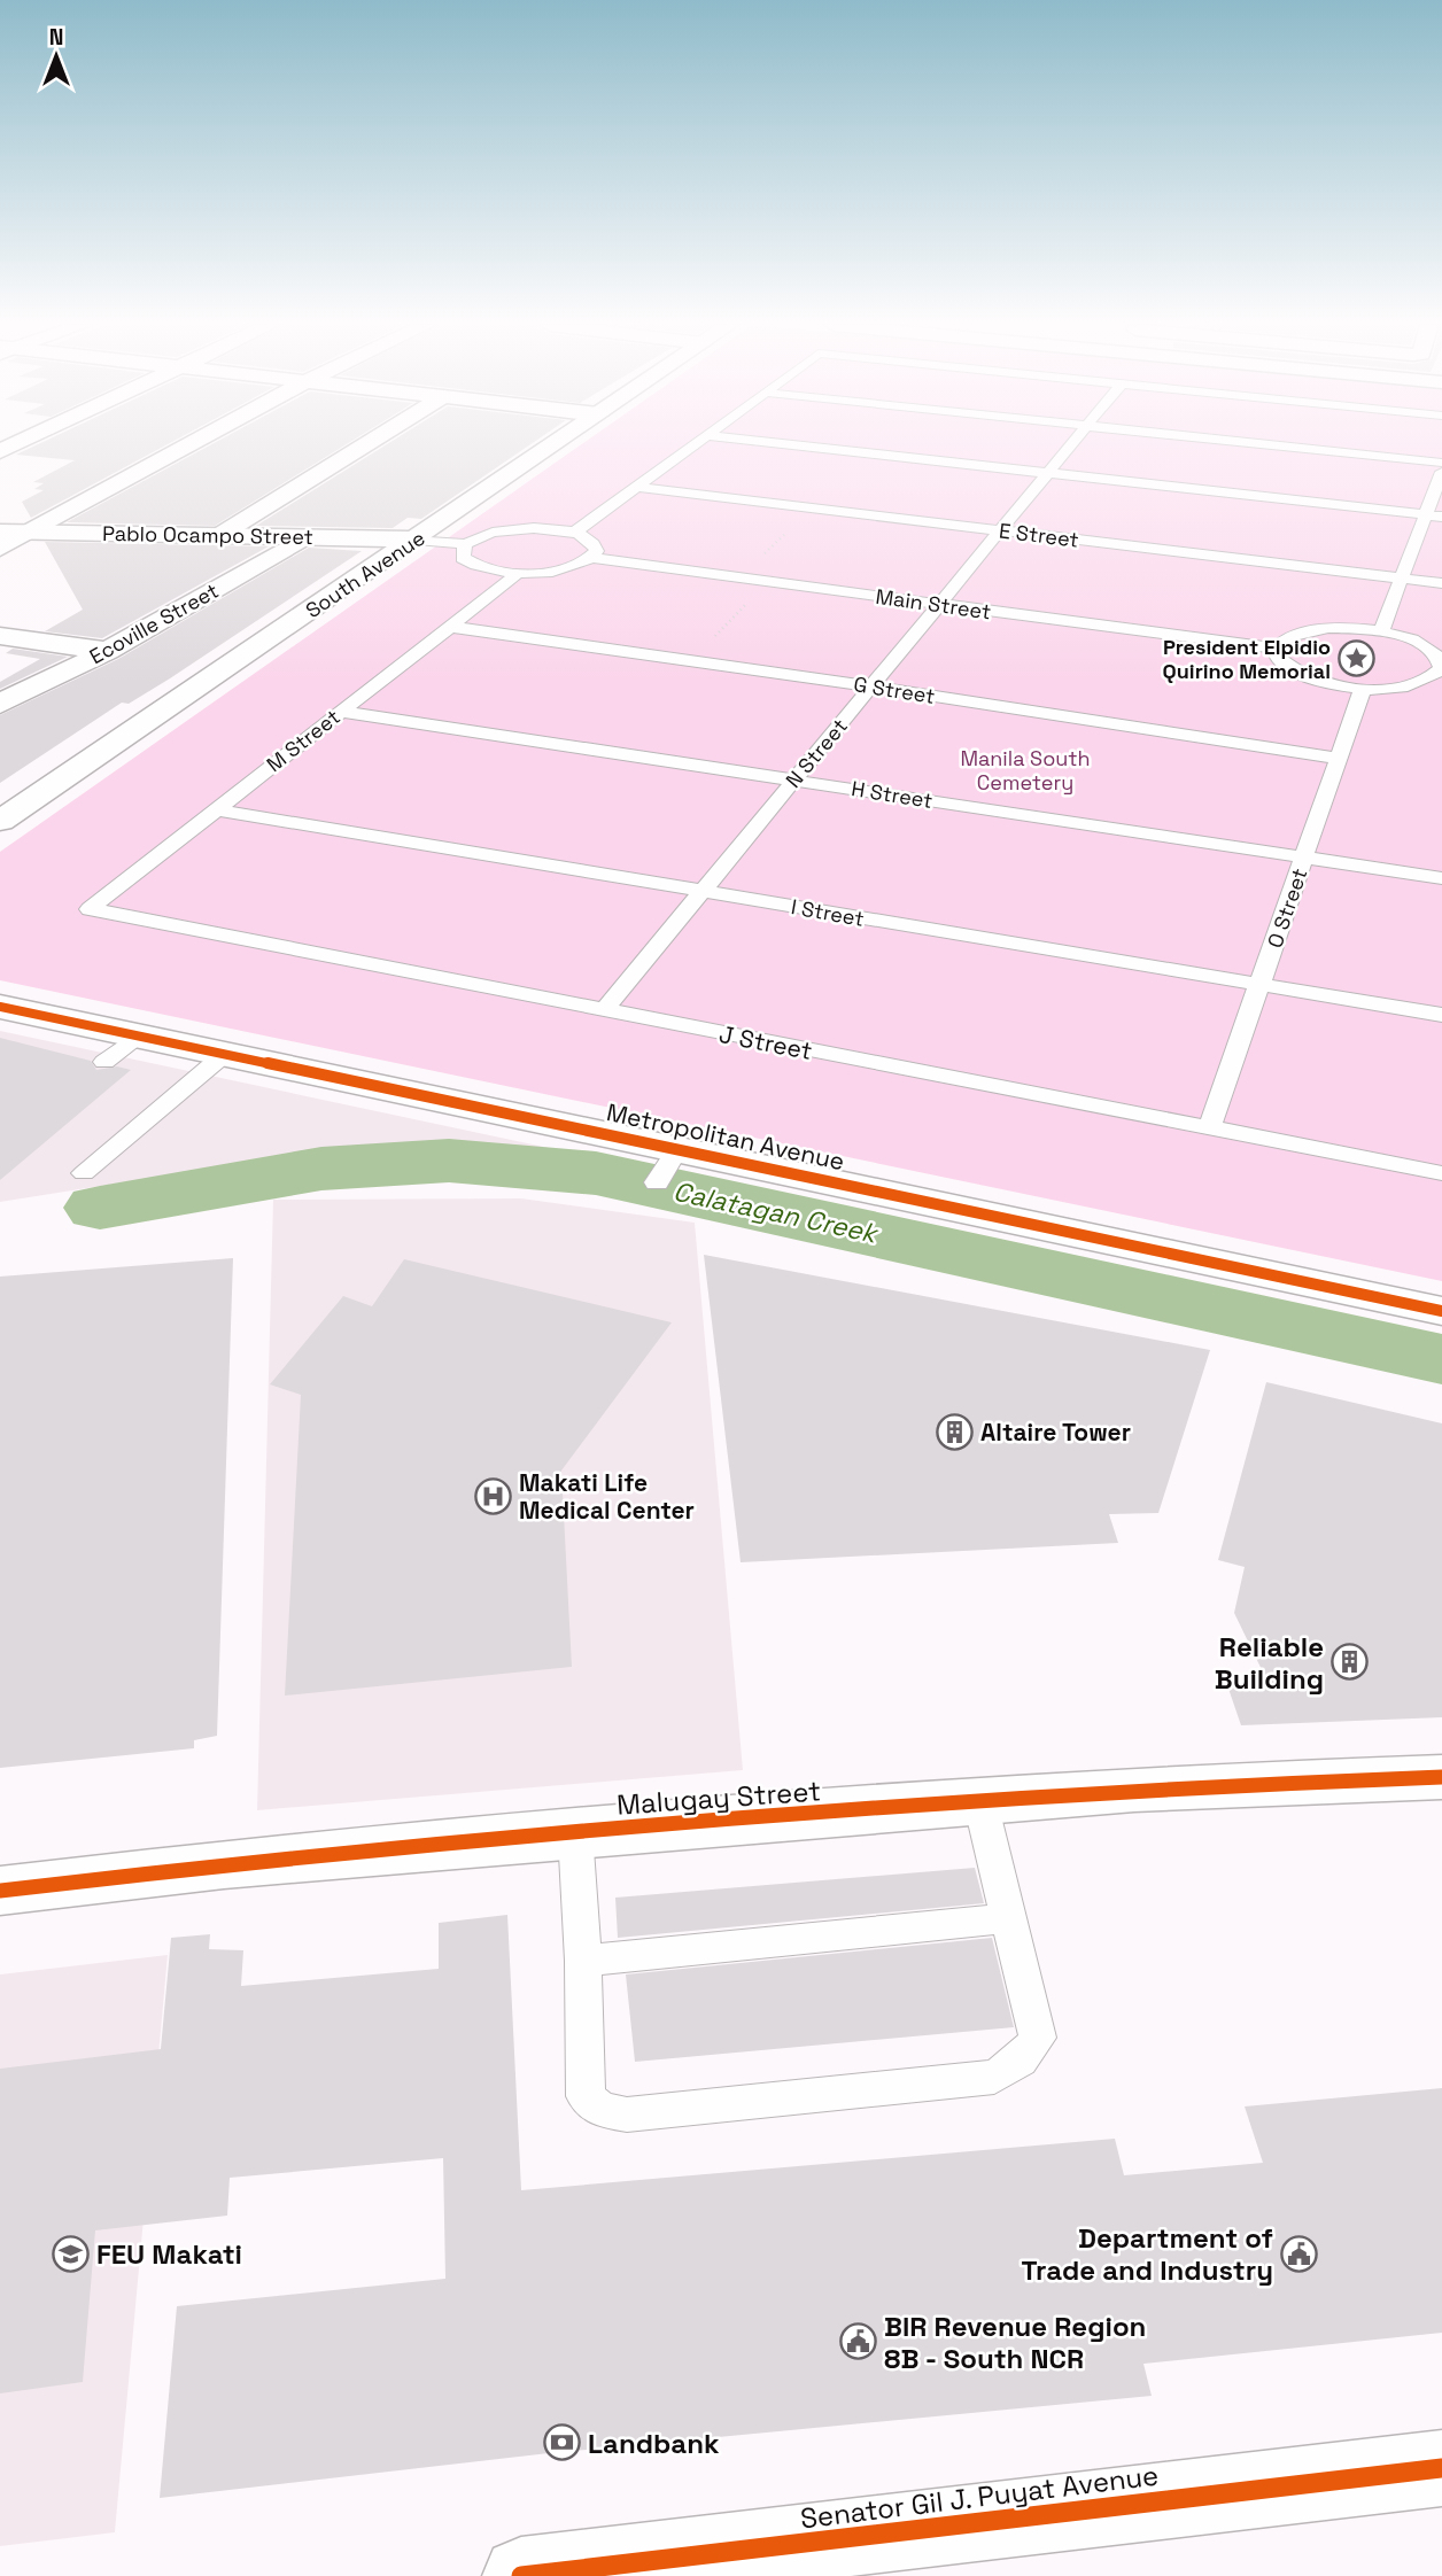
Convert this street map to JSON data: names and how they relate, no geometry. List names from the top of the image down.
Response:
{
  "streets": {
    "street": [
      "Pablo Ocampo Street",
      "South Avenue",
      "Ecoville Street",
      "Metropolitan Avenue",
      "Malugay Street",
      "Senator Gil J. Puyat Avenue"
    ],
    "lane": [
      "E Street",
      "Main Street",
      "G Street",
      "M Street",
      "N Street",
      "H Street",
      "O Street",
      "I Street",
      "J Street"
    ]
  },
  "crossings": [
    ["Pablo Ocampo Street", "South Avenue"],
    ["Pablo Ocampo Street", "Ecoville Street"],
    ["E Street", "N Street"],
    ["Main Street", "N Street"],
    ["G Street", "M Street"],
    ["G Street", "N Street"],
    ["G Street", "O Street"],
    ["M Street", "H Street"],
    ["M Street", "I Street"],
    ["M Street", "J Street"],
    ["N Street", "H Street"],
    ["N Street", "I Street"],
    ["N Street", "J Street"],
    ["H Street", "O Street"],
    ["O Street", "I Street"],
    ["O Street", "J Street"]
  ],
  "water": ["Calatagan Creek"],
  "parks": ["Manila South Cemetery"],
  "places": {
    "place": ["President Elpidio Quirino Memorial"],
    "building": ["Altaire Tower", "Reliable Building"],
    "hospital": ["Makati Life Medical Center"],
    "school or university": ["FEU Makati"],
    "public building": ["Department of Trade and Industry", "BIR Revenue Region 8B - South NCR"],
    "bank": ["Landbank"]
  },
  "north": "top"
}
